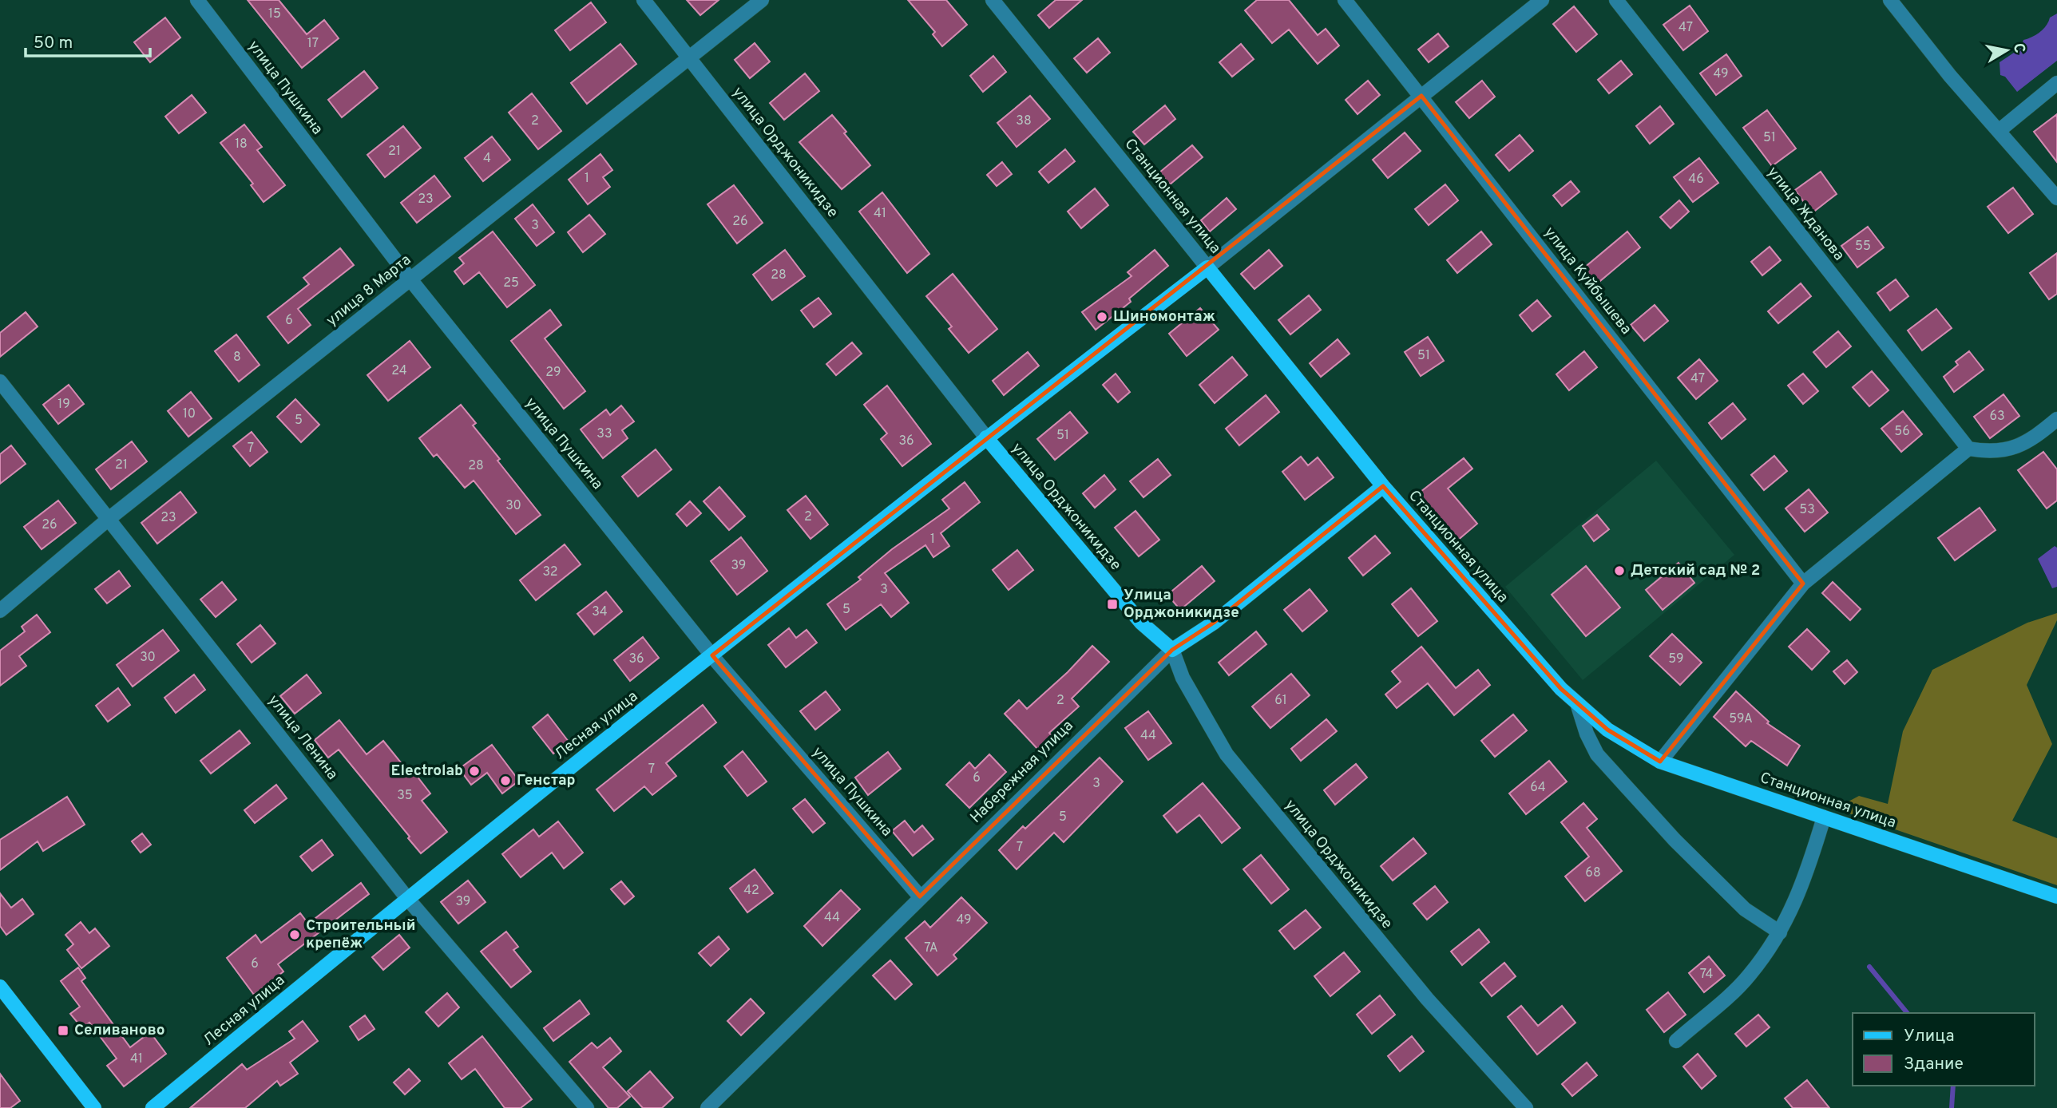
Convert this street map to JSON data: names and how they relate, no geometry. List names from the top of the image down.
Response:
{
  "streets": {
    "main road": [
      "улица Орджоникидзе",
      "Станционная улица",
      "Лесная улица",
      "Набережная улица"
    ],
    "street": [
      "улица Пушкина",
      "улица Жданова",
      "улица Куйбышева",
      "улица 8 Марта",
      "улица Ленина"
    ]
  },
  "crossings": [
    ["улица Пушкина", "улица 8 Марта"],
    ["улица Пушкина", "Лесная улица"],
    ["улица Пушкина", "Набережная улица"],
    ["улица Орджоникидзе", "улица 8 Марта"],
    ["улица Орджоникидзе", "Лесная улица"],
    ["улица Орджоникидзе", "Набережная улица"],
    ["Станционная улица", "Лесная улица"],
    ["Станционная улица", "Набережная улица"],
    ["улица 8 Марта", "улица Ленина"],
    ["Лесная улица", "улица Ленина"]
  ],
  "places": {
    "other": [
      "Шиномонтаж",
      "Детский сад № 2",
      "Electrolab",
      "Генстар",
      "Строительный крепёж"
    ],
    "transit": ["Улица Орджоникидзе", "Селиваново"]
  },
  "house_numbers": [
    "15",
    "47",
    "17",
    "49",
    "2",
    "38",
    "51",
    "18",
    "21",
    "4",
    "1",
    "46",
    "23",
    "41",
    "26",
    "3",
    "55",
    "28",
    "25",
    "6",
    "51",
    "8",
    "24",
    "29",
    "47",
    "19",
    "10",
    "63",
    "5",
    "56",
    "33",
    "51",
    "36",
    "7",
    "21",
    "28",
    "30",
    "53",
    "2",
    "23",
    "26",
    "1",
    "39",
    "32",
    "3",
    "5",
    "34",
    "30",
    "36",
    "59",
    "2",
    "61",
    "59А",
    "44",
    "7",
    "6",
    "3",
    "64",
    "35",
    "5",
    "7",
    "68",
    "42",
    "39",
    "44",
    "49",
    "7А",
    "6",
    "74",
    "41"
  ],
  "legend": ["Улица", "Здание"],
  "scale_bar": "50 m",
  "north": "right"
}
